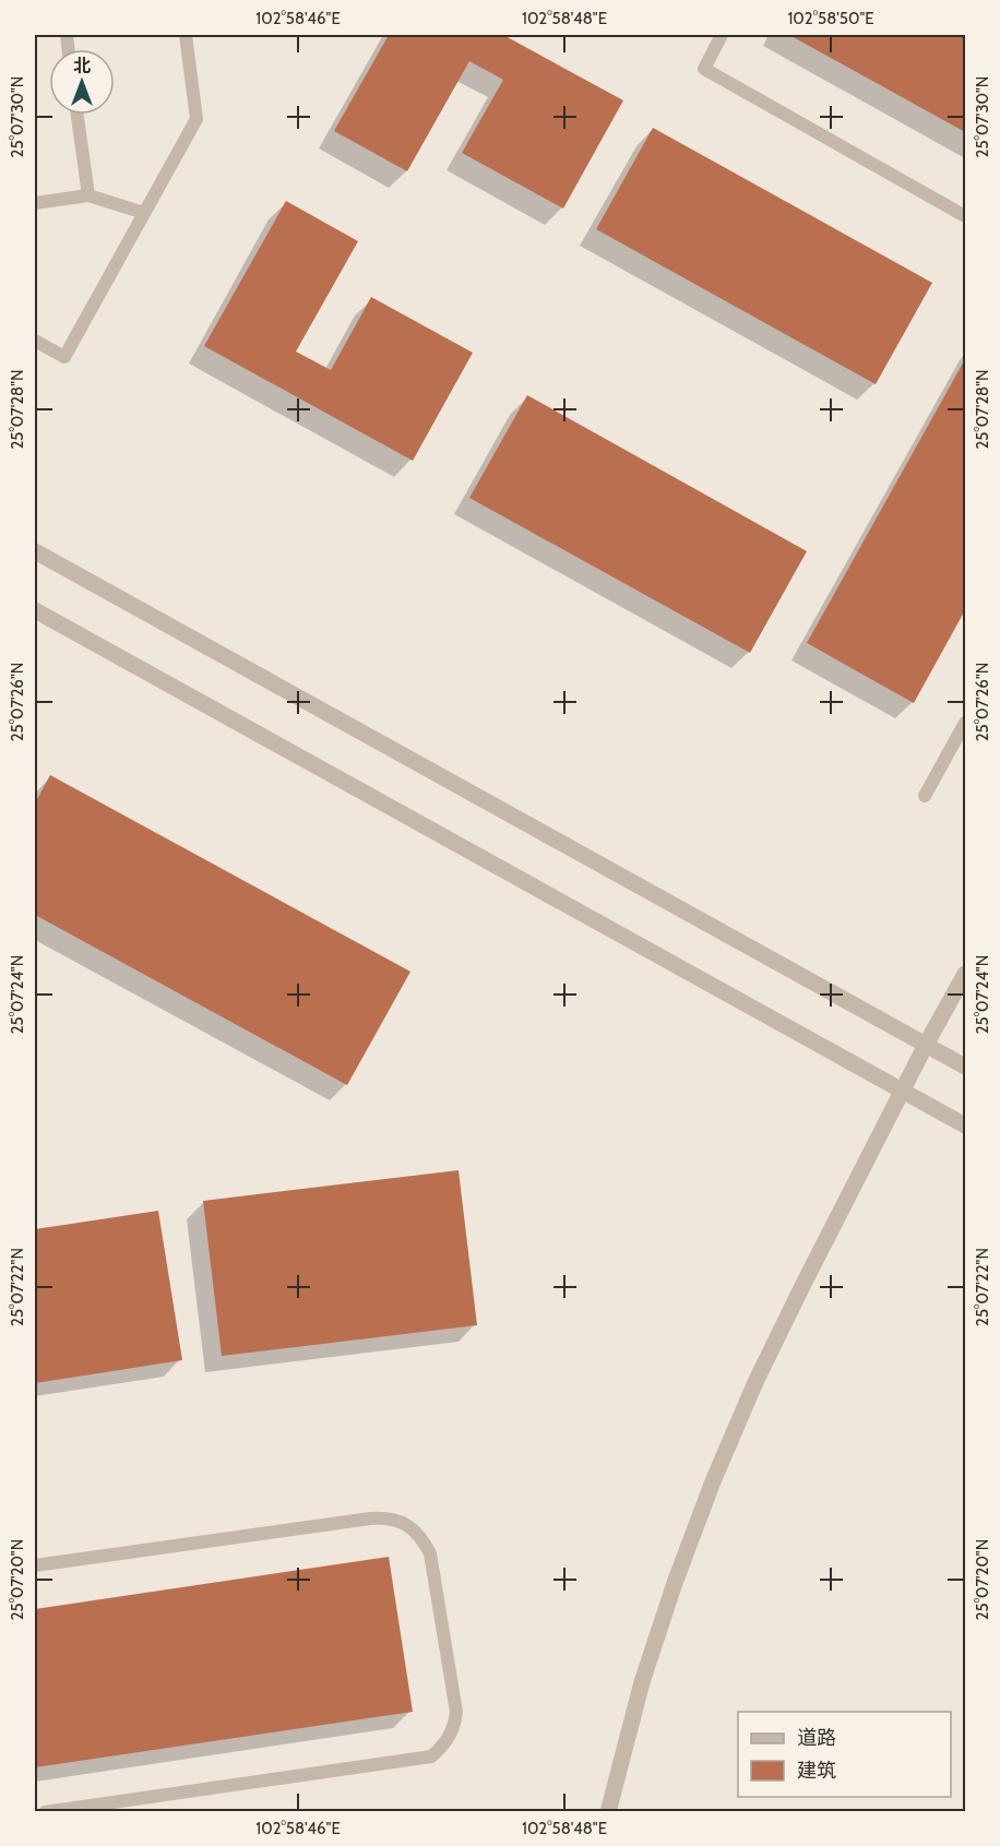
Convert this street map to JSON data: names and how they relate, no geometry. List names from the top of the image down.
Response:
{
  "legend": ["道路", "建筑"],
  "north": "top",
  "coordinates": [
    "102°58'46\"E",
    "102°58'48\"E",
    "102°58'50\"E",
    "25°07'30\"N",
    "25°07'28\"N",
    "25°07'26\"N",
    "25°07'24\"N",
    "25°07'22\"N",
    "25°07'20\"N"
  ]
}
